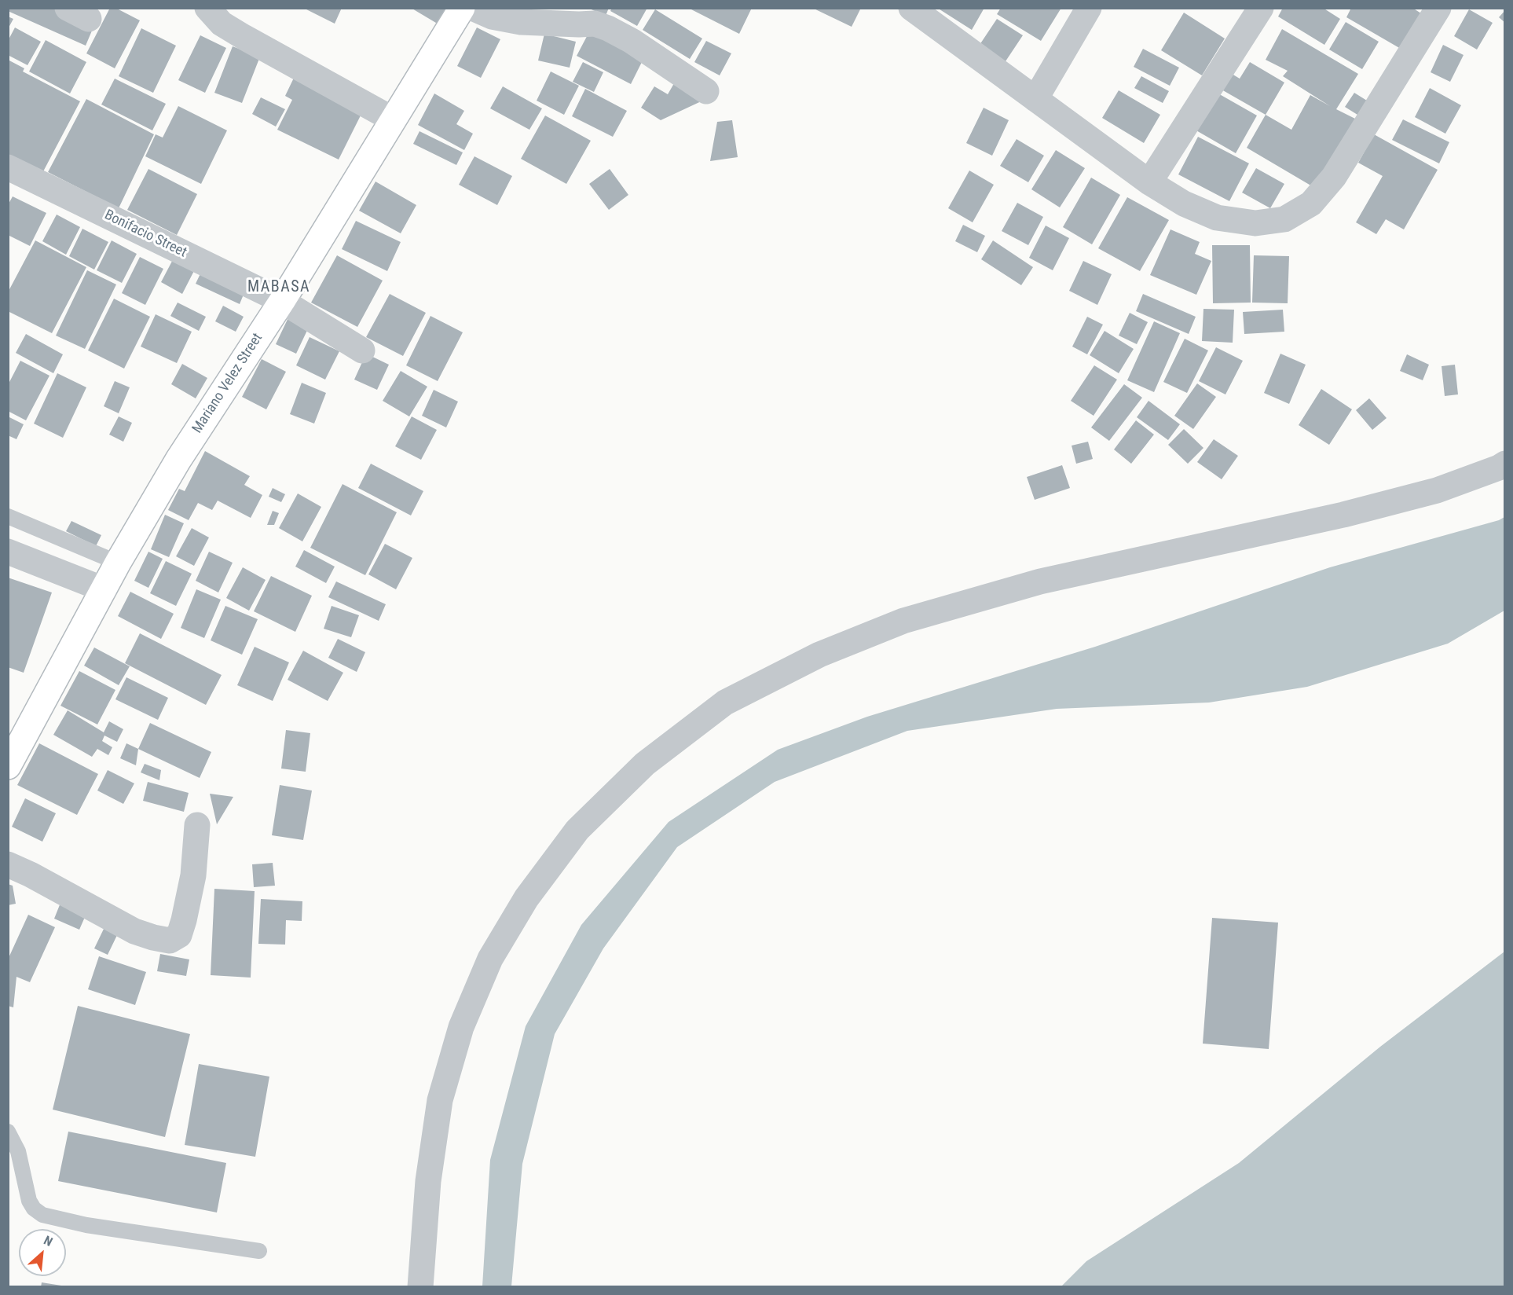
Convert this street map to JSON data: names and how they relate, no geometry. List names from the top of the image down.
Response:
{
  "streets": {
    "street": ["Bonifacio Street", "Mariano Velez Street"]
  },
  "crossings": [
    ["Bonifacio Street", "Mariano Velez Street"]
  ],
  "districts": ["MABASA"],
  "north": "top right"
}
